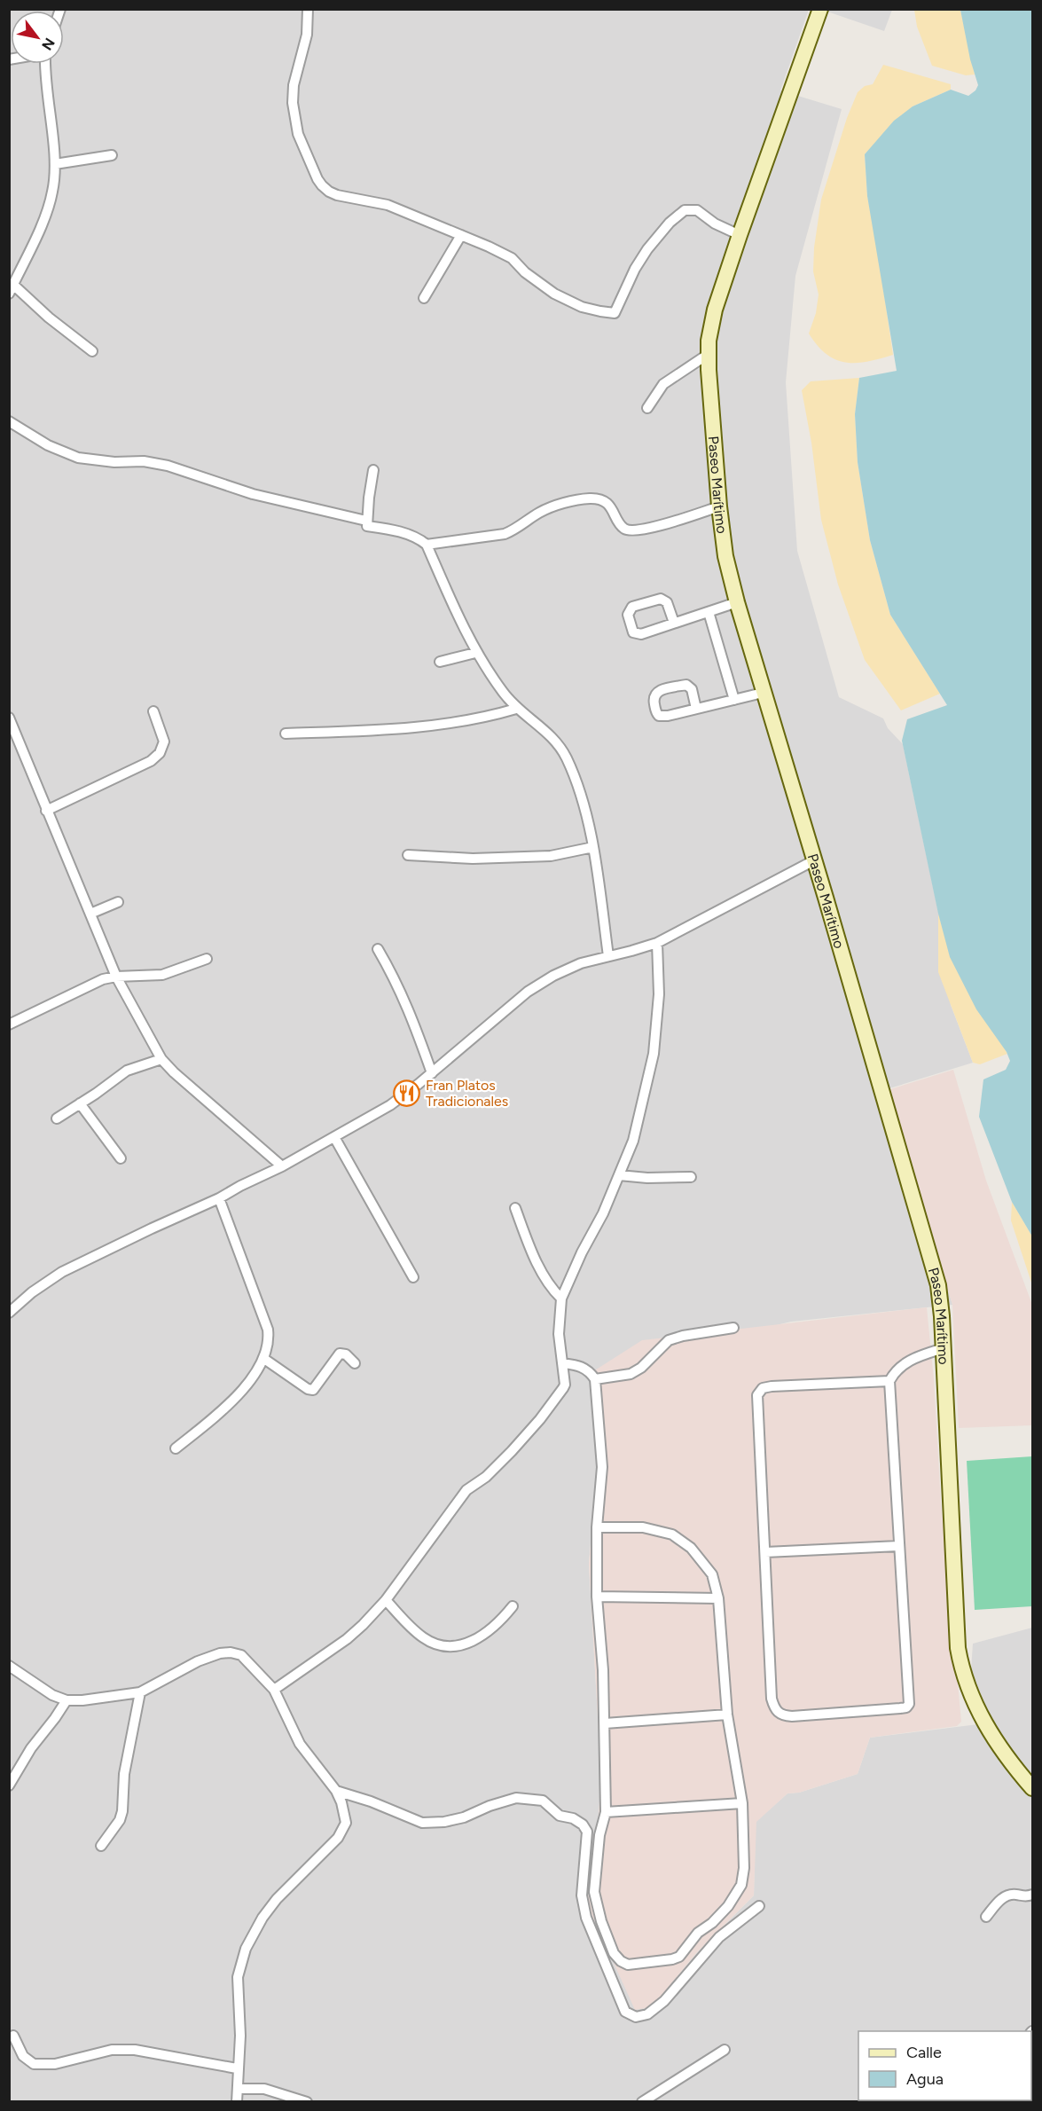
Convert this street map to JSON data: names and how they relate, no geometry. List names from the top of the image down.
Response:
{
  "streets": {
    "main road": ["Paseo Marítimo"]
  },
  "places": {
    "restaurant": ["Fran Platos Tradicionales"]
  },
  "legend": ["Calle", "Agua"],
  "north": "bottom right"
}
